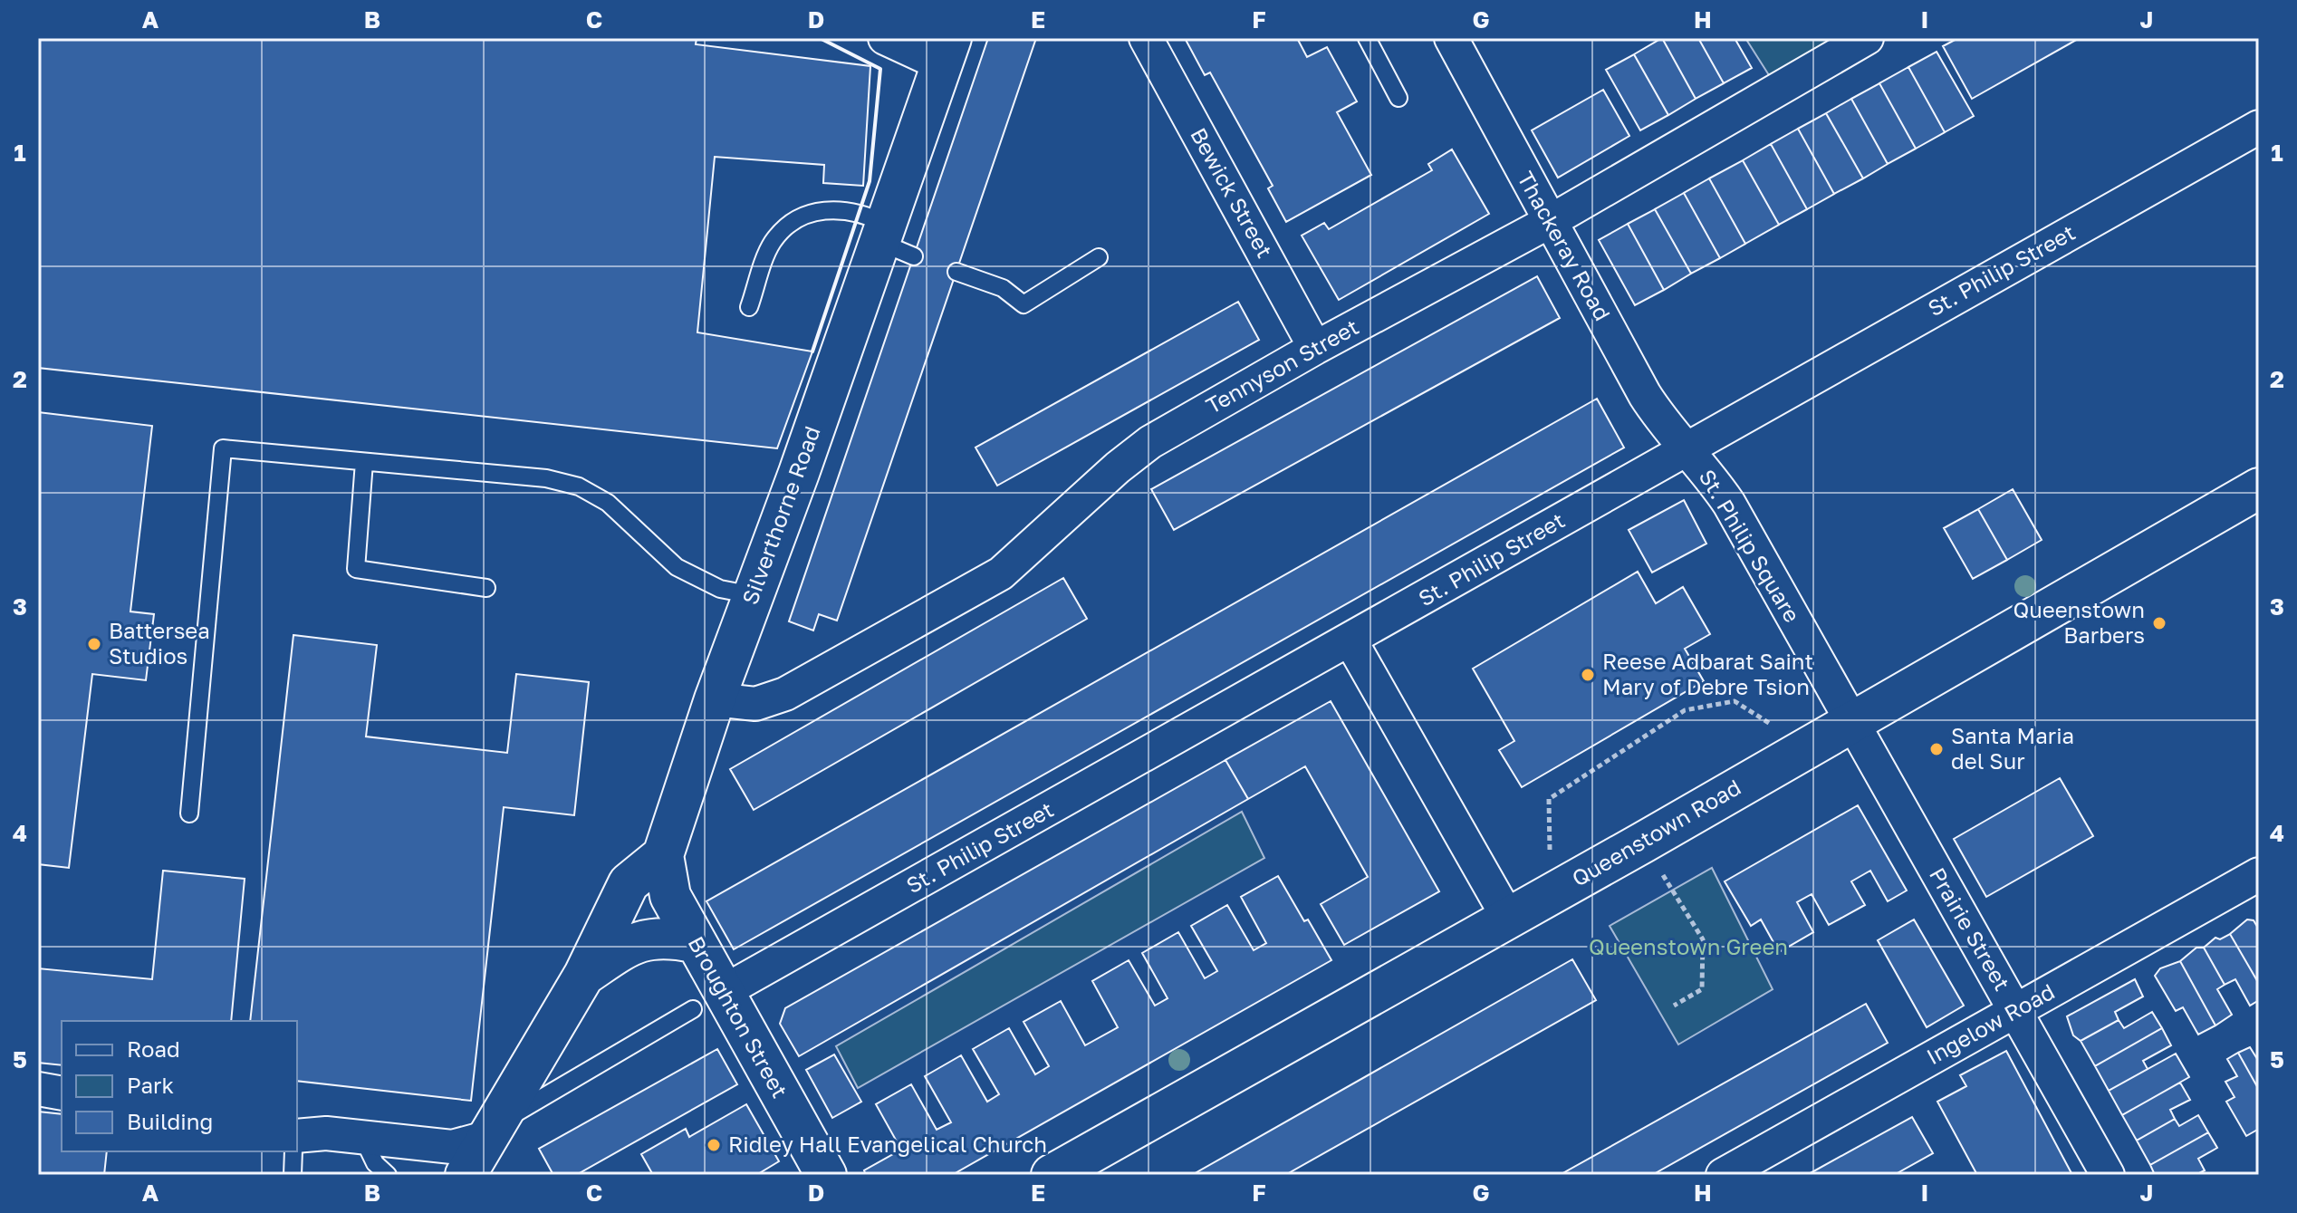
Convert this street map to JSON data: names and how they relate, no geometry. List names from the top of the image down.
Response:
{
  "streets": {
    "main road": ["Silverthorne Road", "Queenstown Road", "Broughton Street"],
    "street": [
      "Bewick Street",
      "Thackeray Road",
      "St. Philip Street",
      "Tennyson Street",
      "St. Philip Square",
      "Prairie Street",
      "Ingelow Road"
    ]
  },
  "crossings": [
    ["Bewick Street", "Tennyson Street"],
    ["Thackeray Road", "St. Philip Street"],
    ["Thackeray Road", "Tennyson Street"],
    ["Thackeray Road", "St. Philip Square"],
    ["St. Philip Street", "St. Philip Square"],
    ["St. Philip Street", "Broughton Street"],
    ["Tennyson Street", "Silverthorne Road"],
    ["Silverthorne Road", "Broughton Street"],
    ["St. Philip Square", "Queenstown Road"],
    ["St. Philip Square", "Prairie Street"],
    ["Queenstown Road", "Prairie Street"],
    ["Prairie Street", "Ingelow Road"]
  ],
  "parks": ["Queenstown Green"],
  "places": [
    "Queenstown Barbers",
    "Battersea Studios",
    "Reese Adbarat Saint Mary of Debre Tsion",
    "Santa Maria del Sur",
    "Ridley Hall Evangelical Church"
  ],
  "legend": ["Road", "Park", "Building"],
  "grid": {
    "columns": [
      "A",
      "B",
      "C",
      "D",
      "E",
      "F",
      "G",
      "H",
      "I",
      "J"
    ],
    "rows": [
      "1",
      "2",
      "3",
      "4",
      "5"
    ]
  }
}
